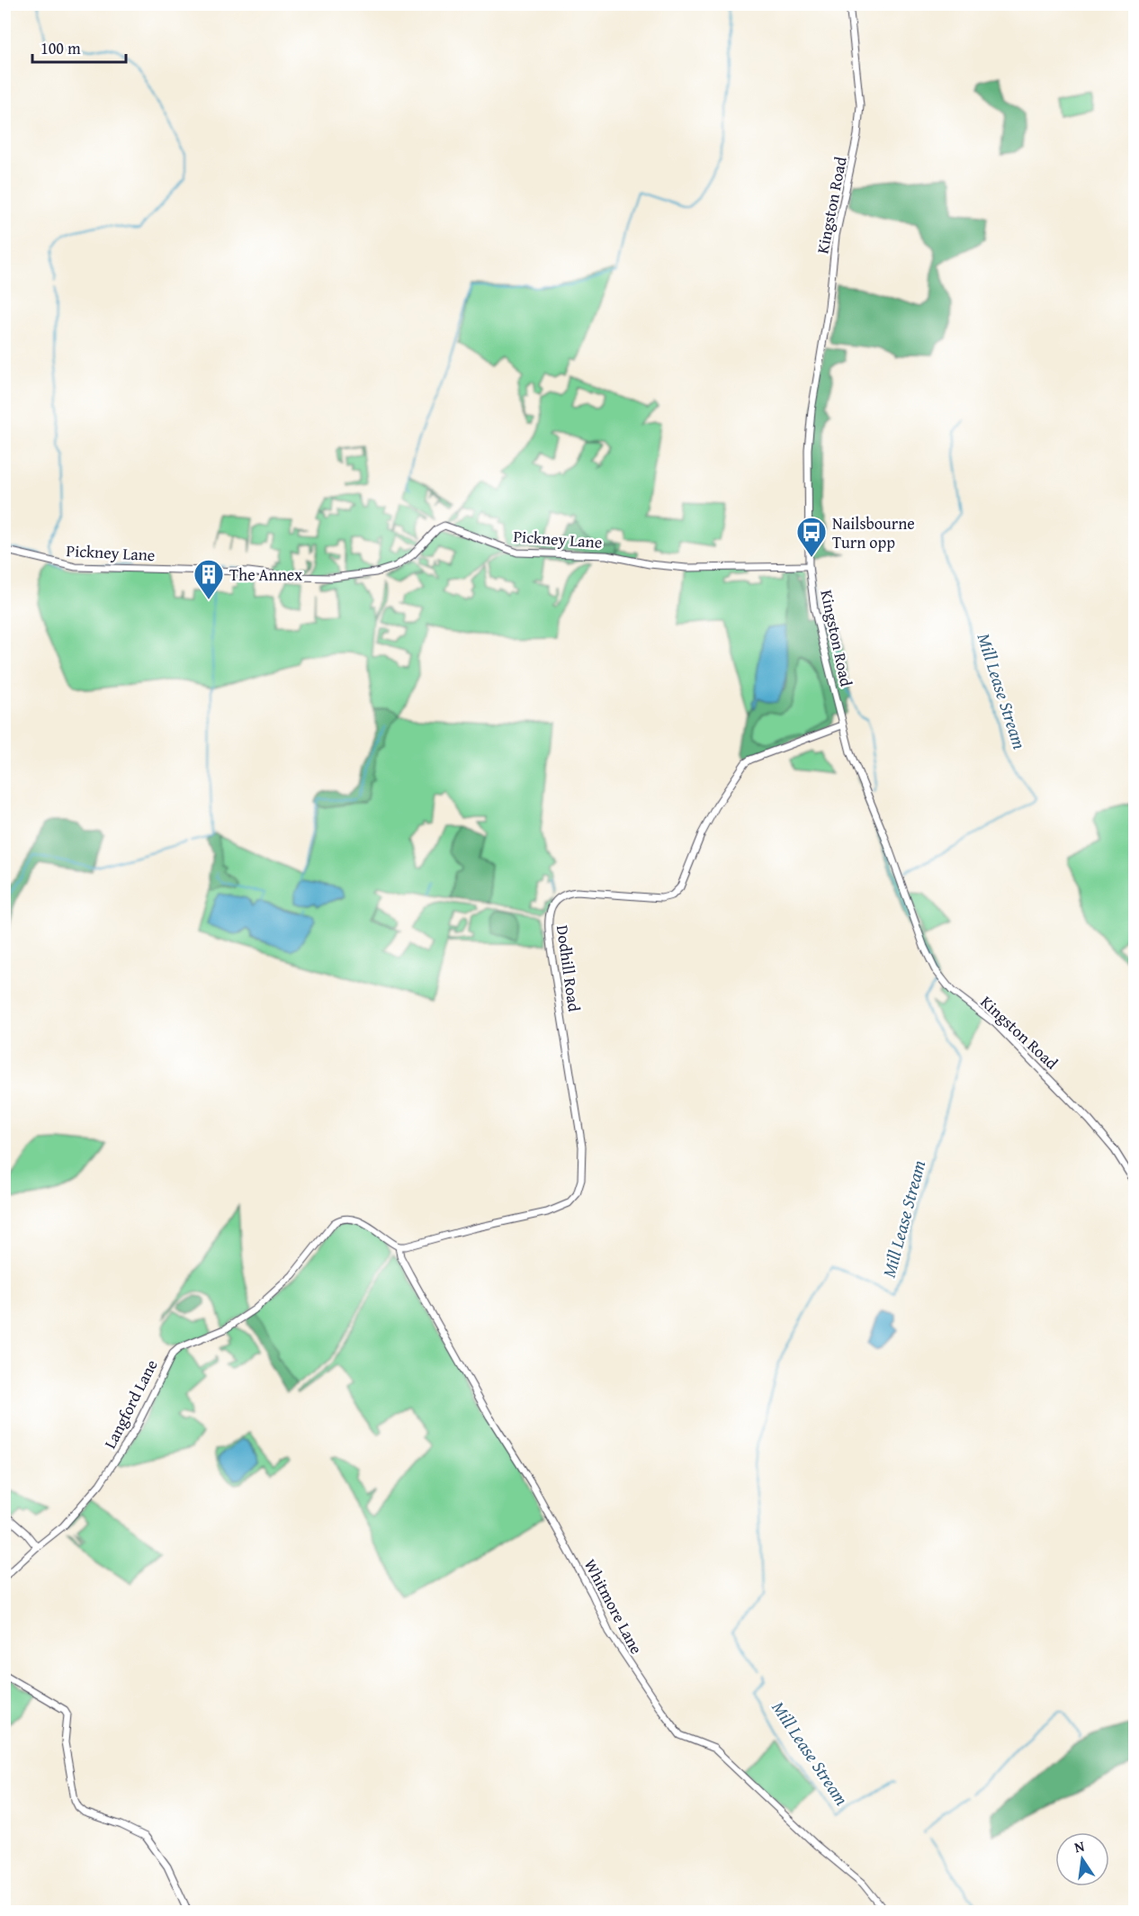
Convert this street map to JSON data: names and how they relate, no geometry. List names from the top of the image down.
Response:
{
  "streets": {
    "street": [
      "Kingston Road",
      "Pickney Lane",
      "Dodhill Road",
      "Langford Lane",
      "Whitmore Lane"
    ]
  },
  "crossings": [
    ["Kingston Road", "Pickney Lane"],
    ["Kingston Road", "Dodhill Road"],
    ["Dodhill Road", "Langford Lane"],
    ["Dodhill Road", "Whitmore Lane"],
    ["Langford Lane", "Whitmore Lane"]
  ],
  "water": ["Mill Lease Stream"],
  "places": {
    "bus stop": ["Nailsbourne Turn opp"],
    "building": ["The Annex"]
  },
  "scale_bar": "100 m",
  "north": "top"
}
